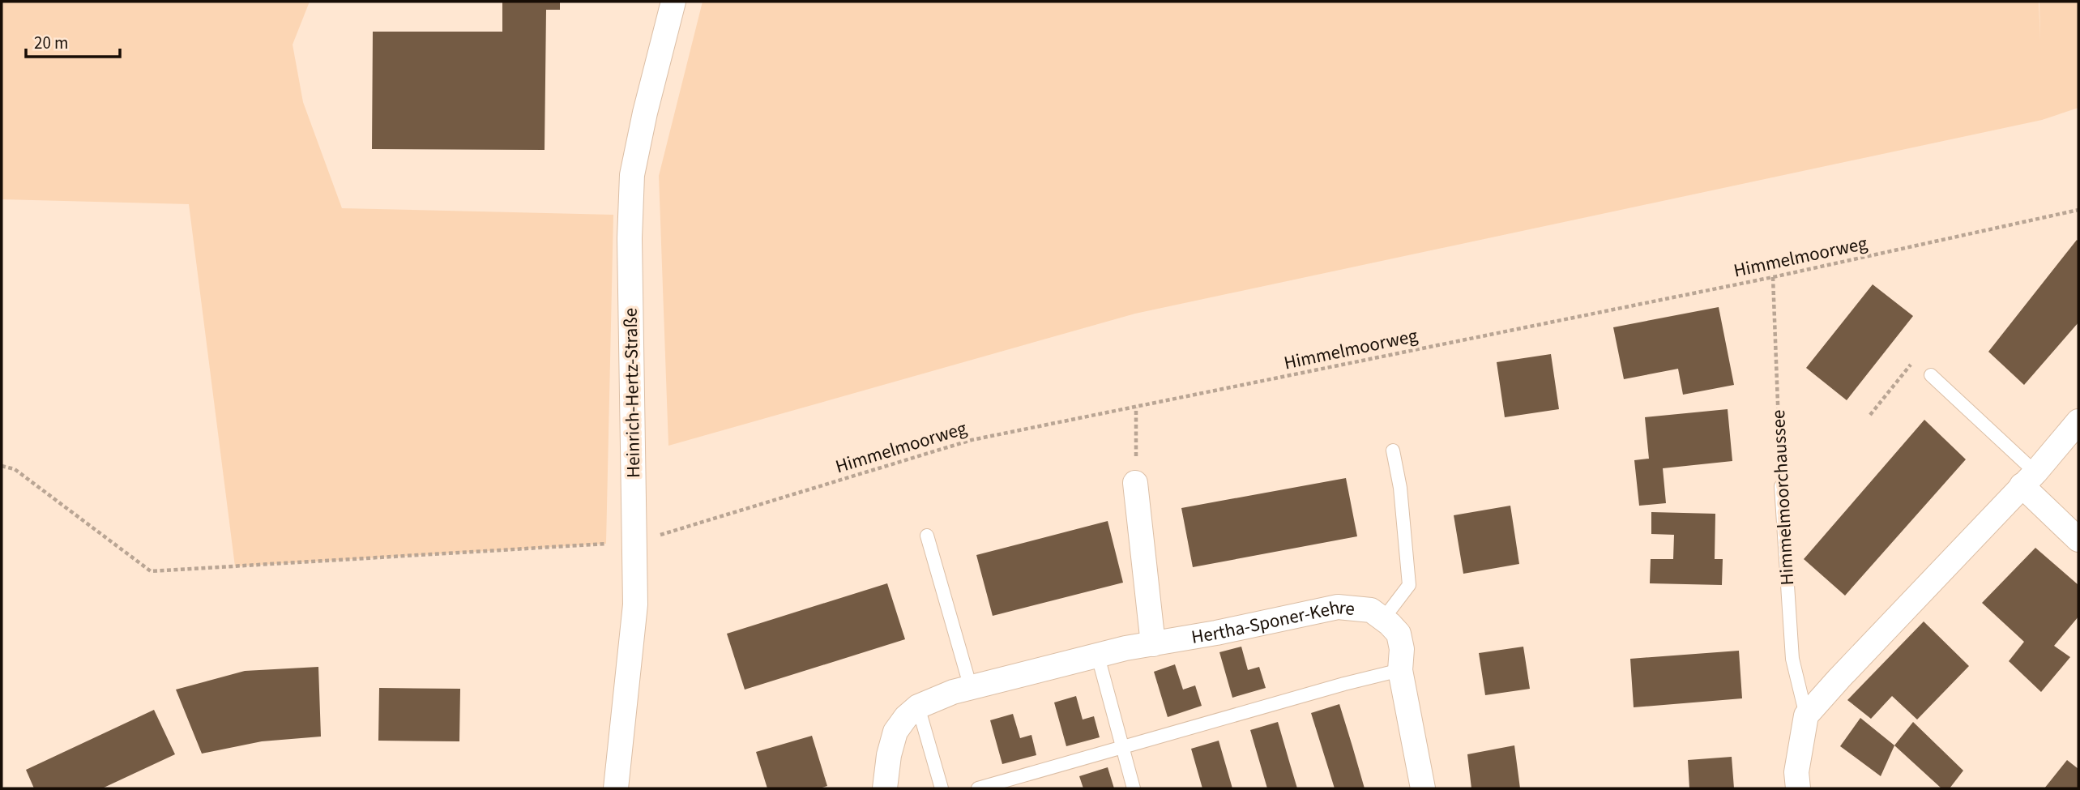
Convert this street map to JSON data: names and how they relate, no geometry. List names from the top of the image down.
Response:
{
  "streets": {
    "street": ["Heinrich-Hertz-Straße", "Himmelmoorchaussee", "Hertha-Sponer-Kehre"],
    "path": ["Himmelmoorweg"]
  },
  "crossings": [
    ["Himmelmoorweg", "Heinrich-Hertz-Straße"],
    ["Himmelmoorweg", "Himmelmoorchaussee"]
  ],
  "scale_bar": "20 m"
}
